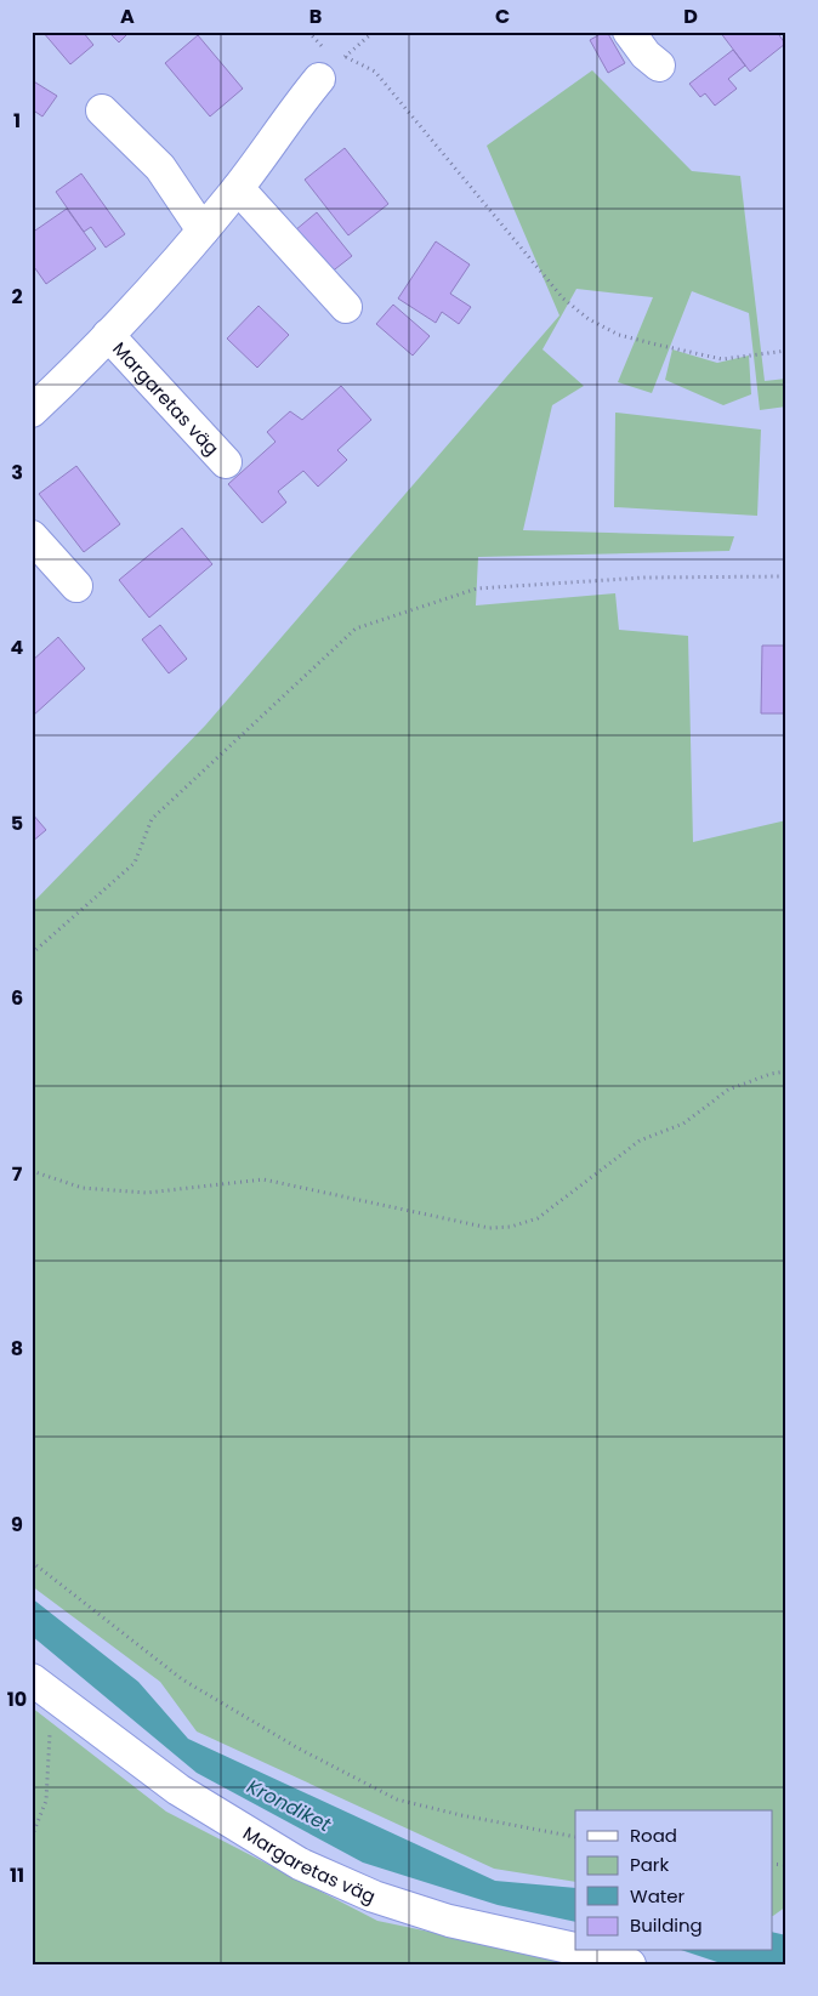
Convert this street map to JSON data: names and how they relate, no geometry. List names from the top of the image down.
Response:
{
  "streets": {
    "street": ["Margaretas väg"]
  },
  "water": ["Krondiket"],
  "legend": [
    "Road",
    "Park",
    "Water",
    "Building"
  ],
  "grid": {
    "columns": [
      "A",
      "B",
      "C",
      "D"
    ],
    "rows": [
      "1",
      "2",
      "3",
      "4",
      "5",
      "6",
      "7",
      "8",
      "9",
      "10",
      "11"
    ]
  }
}
